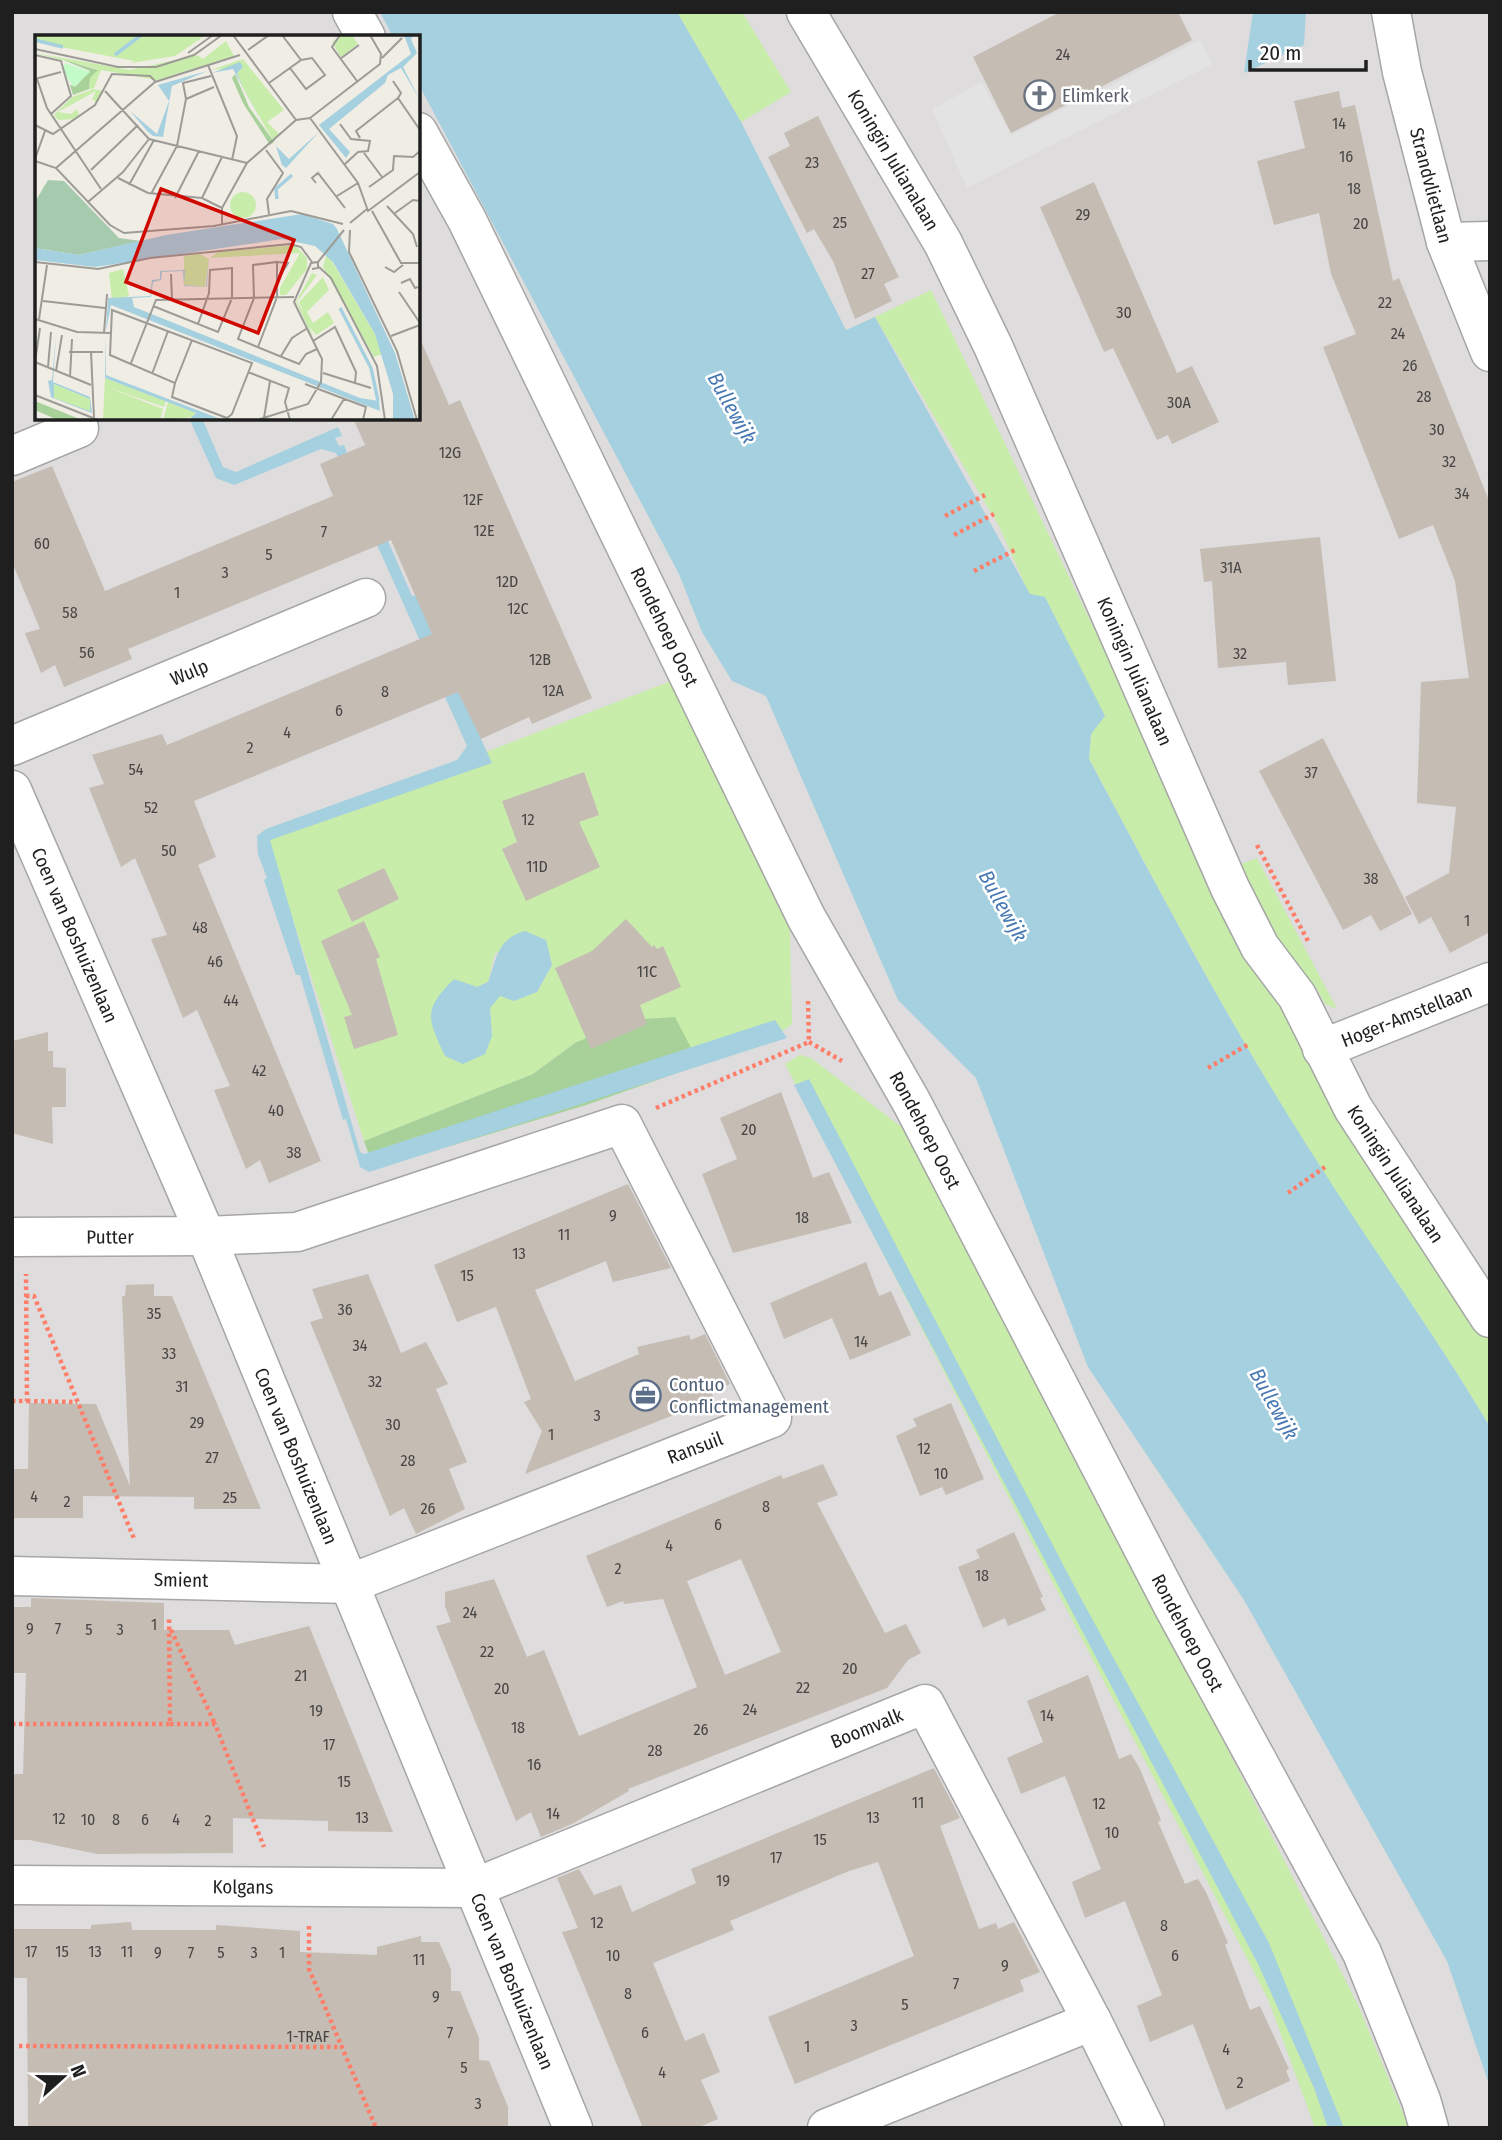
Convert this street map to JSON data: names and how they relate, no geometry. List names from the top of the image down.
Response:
{
  "streets": {
    "street": [
      "Koningin Julianalaan",
      "Strandvlietlaan",
      "Rondehoep Oost",
      "Wulp",
      "Coen van Boshuizenlaan",
      "Hoger-Amstellaan",
      "Putter",
      "Ransuil",
      "Smient",
      "Boomvalk",
      "Kolgans"
    ]
  },
  "crossings": [
    ["Koningin Julianalaan", "Hoger-Amstellaan"],
    ["Coen van Boshuizenlaan", "Putter"],
    ["Coen van Boshuizenlaan", "Ransuil"],
    ["Coen van Boshuizenlaan", "Smient"],
    ["Coen van Boshuizenlaan", "Boomvalk"],
    ["Coen van Boshuizenlaan", "Kolgans"],
    ["Ransuil", "Smient"],
    ["Boomvalk", "Kolgans"]
  ],
  "water": ["Bullewijk"],
  "places": {
    "church": ["Elimkerk"],
    "office": ["Contuo Conflictmanagement"]
  },
  "house_numbers": [
    "24",
    "14",
    "16",
    "23",
    "18",
    "29",
    "25",
    "20",
    "27",
    "22",
    "30",
    "24",
    "26",
    "28",
    "30A",
    "30",
    "12G",
    "32",
    "34",
    "12F",
    "12E",
    "7",
    "60",
    "5",
    "31A",
    "3",
    "12D",
    "1",
    "12C",
    "58",
    "56",
    "32",
    "12B",
    "12A",
    "8",
    "6",
    "4",
    "2",
    "54",
    "37",
    "52",
    "12",
    "50",
    "11D",
    "38",
    "1",
    "48",
    "46",
    "11C",
    "44",
    "42",
    "40",
    "20",
    "38",
    "9",
    "18",
    "11",
    "13",
    "15",
    "36",
    "35",
    "14",
    "34",
    "33",
    "32",
    "31",
    "3",
    "29",
    "30",
    "1",
    "12",
    "27",
    "28",
    "10",
    "4",
    "25",
    "2",
    "8",
    "26",
    "6",
    "4",
    "2",
    "18",
    "24",
    "1",
    "9",
    "7",
    "5",
    "3",
    "22",
    "20",
    "21",
    "22",
    "20",
    "24",
    "19",
    "14",
    "18",
    "26",
    "17",
    "28",
    "16",
    "15",
    "11",
    "12",
    "14",
    "13",
    "13",
    "12",
    "10",
    "8",
    "6",
    "4",
    "2",
    "10",
    "15",
    "17",
    "19",
    "12",
    "8",
    "17",
    "15",
    "13",
    "11",
    "9",
    "7",
    "5",
    "3",
    "1",
    "10",
    "6",
    "11",
    "9",
    "7",
    "8",
    "9",
    "5",
    "3",
    "7",
    "6",
    "1-TRAF",
    "1",
    "4",
    "5",
    "4",
    "2",
    "3"
  ],
  "scale_bar": "20 m",
  "north": "right"
}
